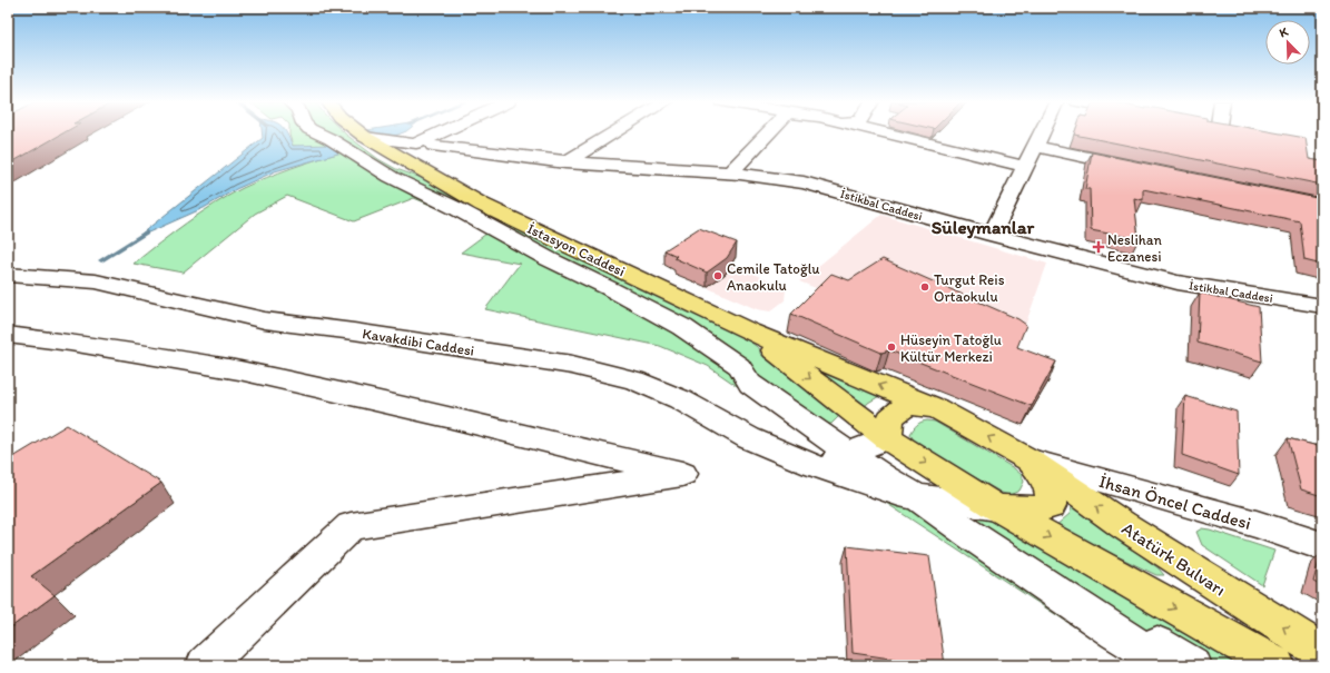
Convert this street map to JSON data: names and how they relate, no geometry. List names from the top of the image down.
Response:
{
  "streets": {
    "main road": ["İstasyon Caddesi", "Atatürk Bulvarı"],
    "street": ["İstikbal Caddesi", "Kavakdibi Caddesi", "İhsan Öncel Caddesi"]
  },
  "crossings": [
    ["İstikbal Caddesi", "İstasyon Caddesi"],
    ["İstasyon Caddesi", "Atatürk Bulvarı"],
    ["Kavakdibi Caddesi", "Atatürk Bulvarı"],
    ["İhsan Öncel Caddesi", "Atatürk Bulvarı"]
  ],
  "districts": ["Süleymanlar"],
  "places": {
    "health": ["Neslihan Eczanesi"],
    "other": ["Cemile Tatoğlu Anaokulu", "Turgut Reis Ortaokulu", "Hüseyin Tatoğlu Kültür Merkezi"]
  },
  "north": "top left"
}
